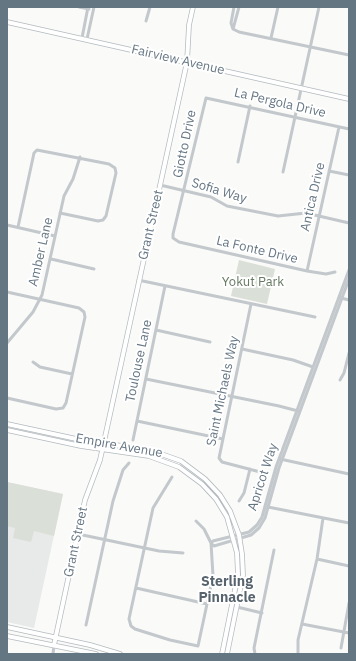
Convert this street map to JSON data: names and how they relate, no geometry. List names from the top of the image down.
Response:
{
  "streets": {
    "street": [
      "Fairview Avenue",
      "La Pergola Drive",
      "Giotto Drive",
      "Sofia Way",
      "Antica Drive",
      "Grant Street",
      "La Fonte Drive",
      "Amber Lane",
      "Toulouse Lane",
      "Saint Michaels Way",
      "Empire Avenue",
      "Apricot Way"
    ]
  },
  "crossings": [
    ["Fairview Avenue", "Grant Street"],
    ["La Pergola Drive", "Giotto Drive"],
    ["La Pergola Drive", "Antica Drive"],
    ["Giotto Drive", "Sofia Way"],
    ["Giotto Drive", "La Fonte Drive"],
    ["Sofia Way", "Antica Drive"],
    ["Sofia Way", "Grant Street"],
    ["Antica Drive", "La Fonte Drive"],
    ["Grant Street", "Empire Avenue"],
    ["Empire Avenue", "Apricot Way"]
  ],
  "districts": ["Sterling Pinnacle"],
  "parks": ["Yokut Park"]
}
